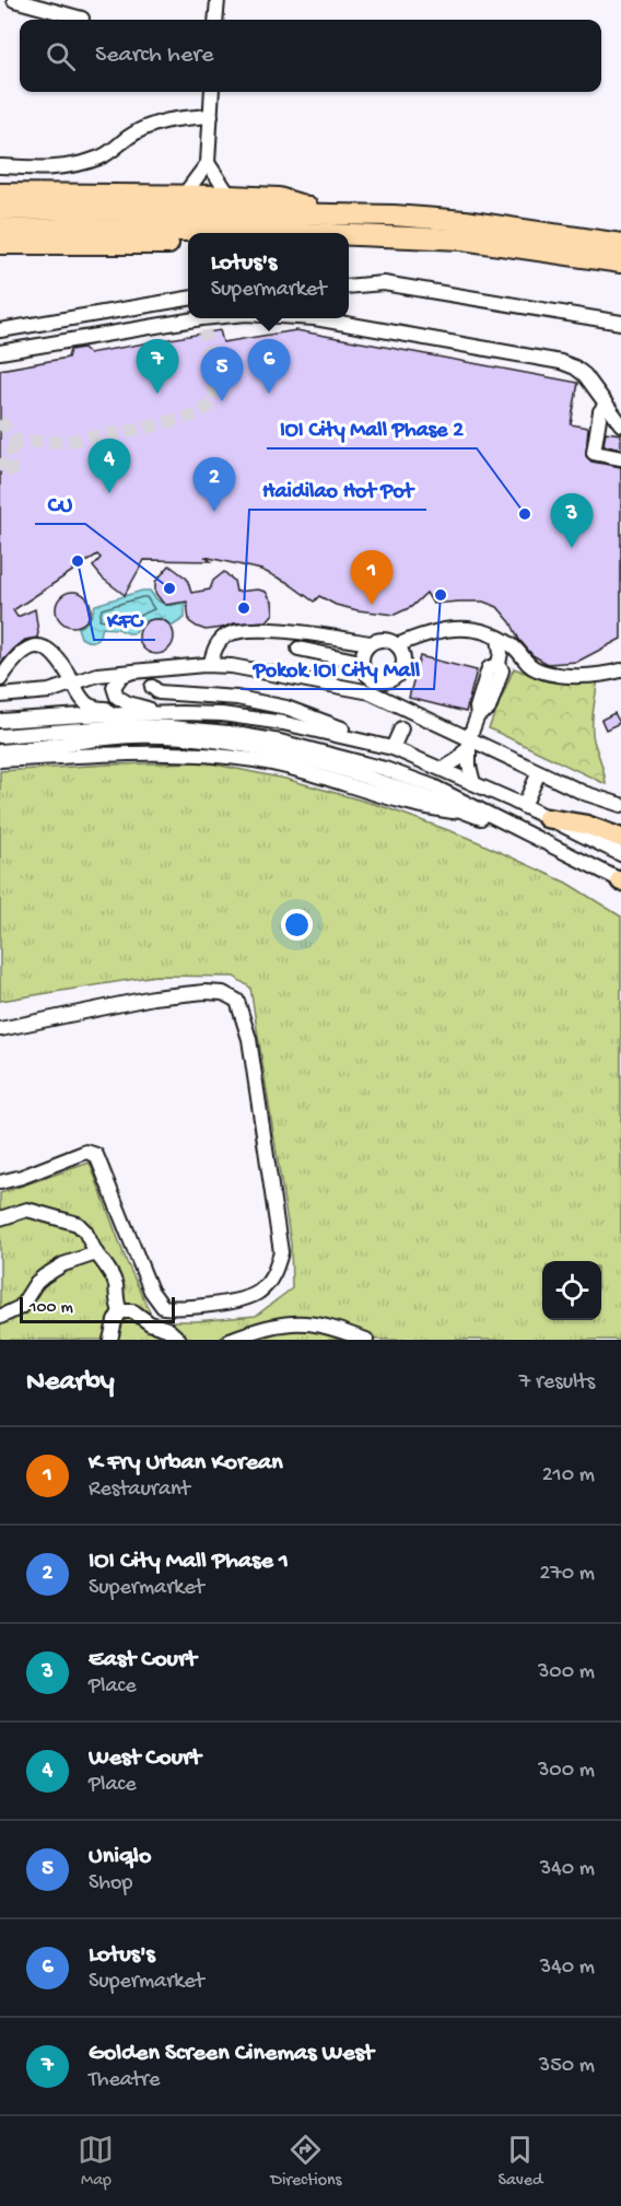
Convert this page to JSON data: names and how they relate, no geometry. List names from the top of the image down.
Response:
{
  "places": [
    "IOI City Mall Phase 2",
    "KFC",
    "CU",
    "Pokok IOI City Mall",
    "Haidilao Hot Pot"
  ],
  "scale_bar": "100 m",
  "page": {
    "search": "Search here",
    "popup": ["Lotus's", "Supermarket"],
    "pins": [
      "6",
      "7",
      "5",
      "4",
      "2",
      "3",
      "1"
    ],
    "scale": "100 m",
    "heading": ["Nearby", "7 results"],
    "list": [
      {
        "mark": "1",
        "name": "K Fry Urban Korean",
        "note": "Restaurant",
        "value": "210 m"
      },
      {
        "mark": "2",
        "name": "IOI City Mall Phase 1",
        "note": "Supermarket",
        "value": "270 m"
      },
      {
        "mark": "3",
        "name": "East Court",
        "note": "Place",
        "value": "300 m"
      },
      {
        "mark": "4",
        "name": "West Court",
        "note": "Place",
        "value": "300 m"
      },
      {
        "mark": "5",
        "name": "Uniqlo",
        "note": "Shop",
        "value": "340 m"
      },
      {
        "mark": "6",
        "name": "Lotus's",
        "note": "Supermarket",
        "value": "340 m"
      },
      {
        "mark": "7",
        "name": "Golden Screen Cinemas West",
        "note": "Theatre",
        "value": "350 m"
      }
    ],
    "nav": ["Map", "Directions", "Saved"]
  }
}
